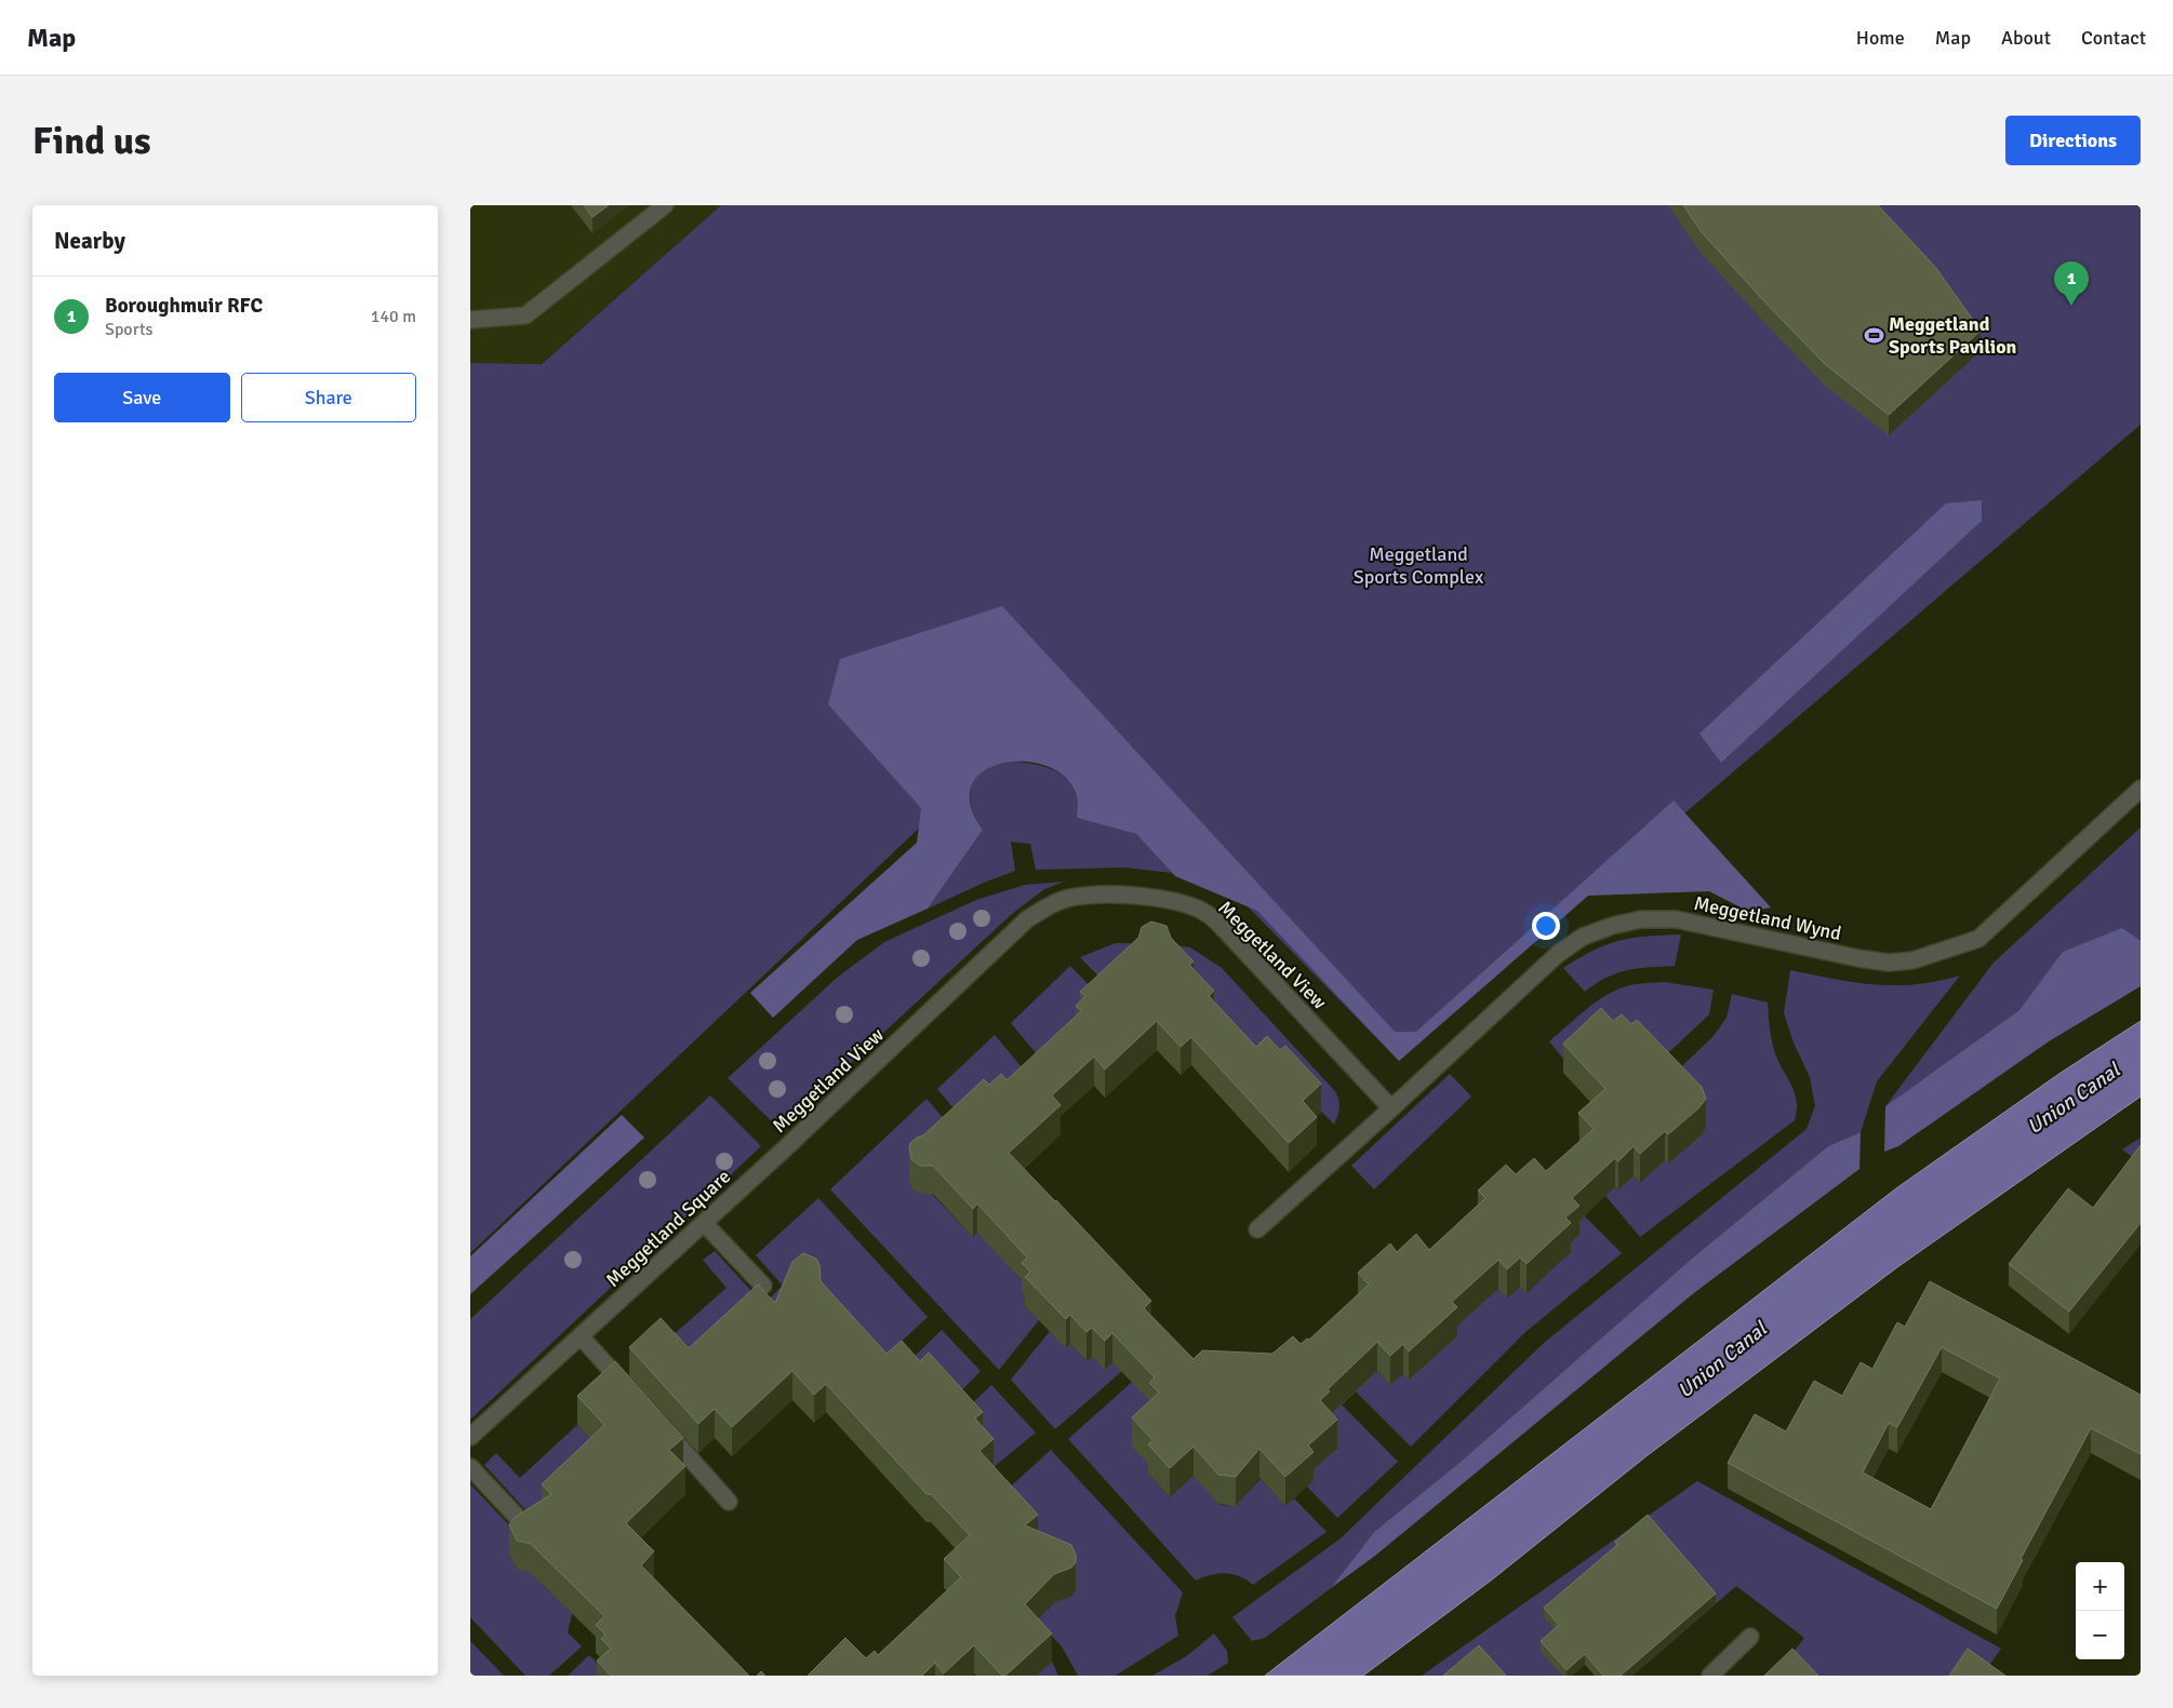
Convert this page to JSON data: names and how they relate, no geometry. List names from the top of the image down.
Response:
{
  "streets": {
    "street": ["Meggetland Wynd", "Meggetland View", "Meggetland Square"]
  },
  "crossings": [
    ["Meggetland Wynd", "Meggetland View"],
    ["Meggetland View", "Meggetland Square"]
  ],
  "water": ["Union Canal"],
  "parks": ["Meggetland Sports Complex"],
  "places": {
    "sports": ["Meggetland Sports Pavilion"]
  },
  "page": {
    "header": "Map",
    "nav": [
      "Home",
      "Map",
      "About",
      "Contact"
    ],
    "buttons": [
      "Directions",
      ["Save", "Share"]
    ],
    "title": "Find us",
    "heading": "Nearby",
    "pins": "1",
    "list": [
      {
        "mark": "1",
        "name": "Boroughmuir RFC",
        "note": "Sports",
        "value": "140 m"
      }
    ],
    "map_buttons": ["+", "−"]
  }
}
